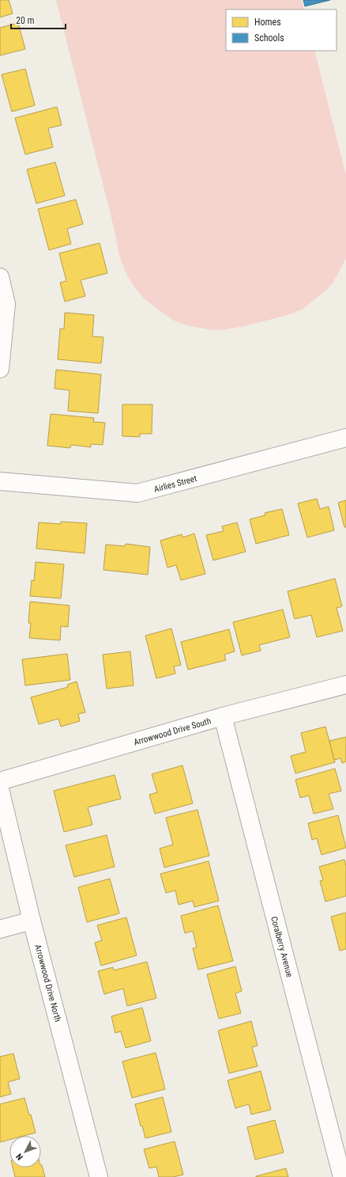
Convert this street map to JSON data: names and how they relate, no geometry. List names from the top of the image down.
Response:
{
  "streets": {
    "street": [
      "Airlies Street",
      "Arrowwood Drive South",
      "Coralberry Avenue",
      "Arrowwood Drive North"
    ]
  },
  "crossings": [
    ["Arrowwood Drive South", "Coralberry Avenue"]
  ],
  "legend": ["Homes", "Schools"],
  "scale_bar": "20 m",
  "north": "bottom left"
}
